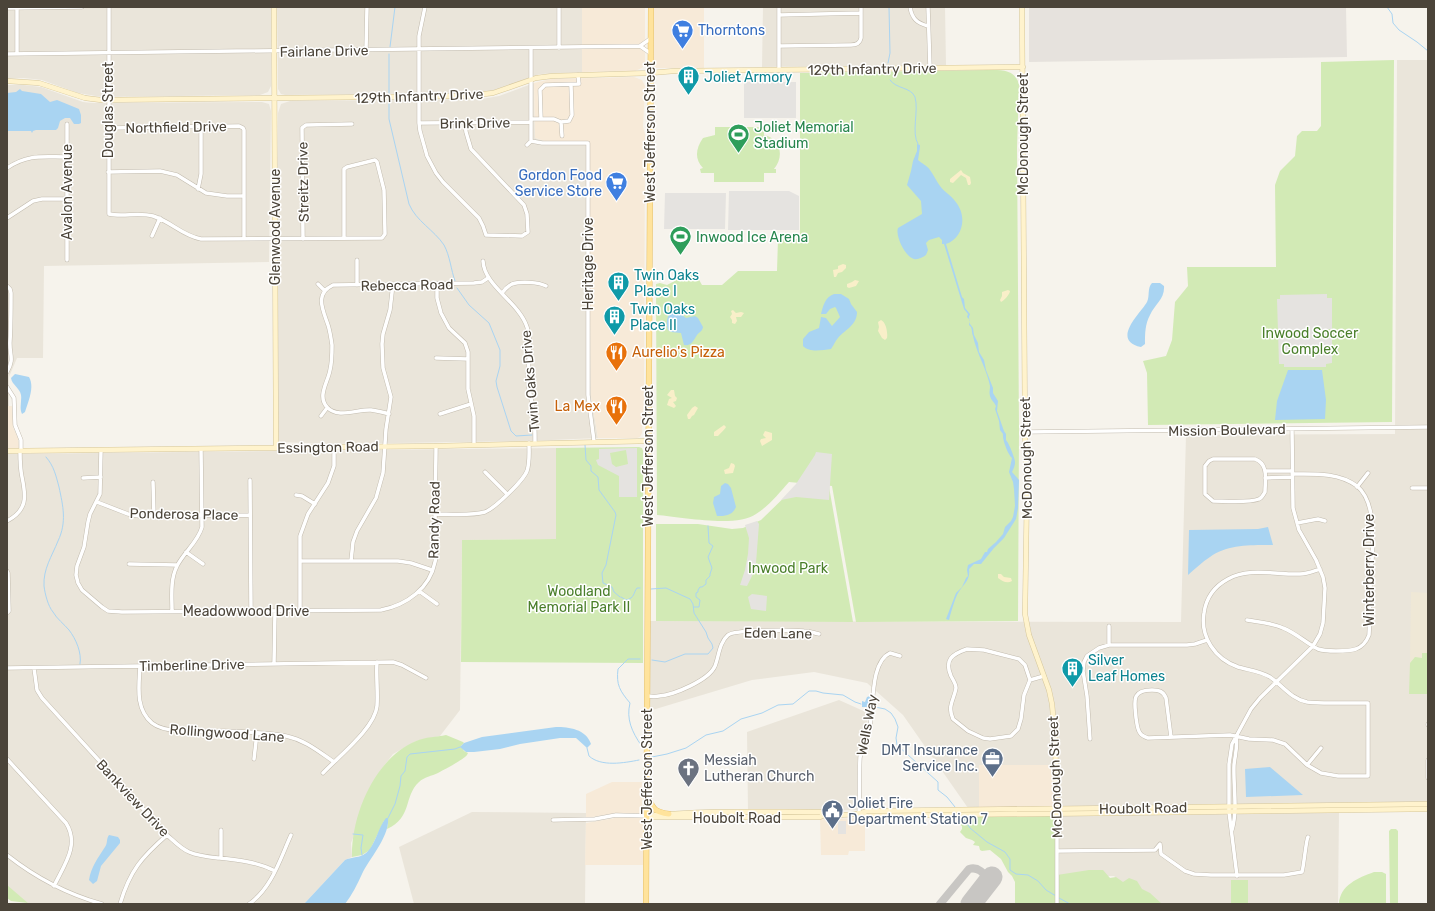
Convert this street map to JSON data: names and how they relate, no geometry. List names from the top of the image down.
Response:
{
  "streets": {
    "main road": ["West Jefferson Street"],
    "street": [
      "Fairlane Drive",
      "129th Infantry Drive",
      "Douglas Street",
      "Brink Drive",
      "Northfield Drive",
      "McDonough Street",
      "Streitz Drive",
      "Avalon Avenue",
      "Glenwood Avenue",
      "Heritage Drive",
      "Rebecca Road",
      "Twin Oaks Drive",
      "Mission Boulevard",
      "Essington Road",
      "Ponderosa Place",
      "Randy Road",
      "Winterberry Drive",
      "Meadowwood Drive",
      "Eden Lane",
      "Timberline Drive",
      "Wells Way",
      "Rollingwood Lane",
      "Bankview Drive",
      "Houbolt Road"
    ]
  },
  "crossings": [
    ["Fairlane Drive", "Douglas Street"],
    ["Fairlane Drive", "Glenwood Avenue"],
    ["129th Infantry Drive", "Douglas Street"],
    ["129th Infantry Drive", "West Jefferson Street"],
    ["129th Infantry Drive", "McDonough Street"],
    ["129th Infantry Drive", "Glenwood Avenue"],
    ["Douglas Street", "Northfield Drive"],
    ["West Jefferson Street", "Essington Road"],
    ["West Jefferson Street", "Eden Lane"],
    ["West Jefferson Street", "Houbolt Road"],
    ["McDonough Street", "Mission Boulevard"],
    ["McDonough Street", "Houbolt Road"],
    ["Glenwood Avenue", "Essington Road"],
    ["Heritage Drive", "Essington Road"],
    ["Rebecca Road", "Twin Oaks Drive"],
    ["Twin Oaks Drive", "Essington Road"],
    ["Twin Oaks Drive", "Randy Road"],
    ["Essington Road", "Randy Road"],
    ["Ponderosa Place", "Meadowwood Drive"],
    ["Randy Road", "Meadowwood Drive"],
    ["Timberline Drive", "Rollingwood Lane"],
    ["Timberline Drive", "Bankview Drive"],
    ["Wells Way", "Houbolt Road"]
  ],
  "parks": ["Inwood Soccer Complex", "Inwood Park", "Woodland Memorial Park II"],
  "places": {
    "supermarket": ["Thorntons", "Gordon Food Service Store"],
    "building": [
      "Joliet Armory",
      "Twin Oaks Place I",
      "Twin Oaks Place II",
      "Silver Leaf Homes"
    ],
    "sports": ["Joliet Memorial Stadium", "Inwood Ice Arena"],
    "restaurant": ["Aurelio's Pizza", "La Mex"],
    "office": ["DMT Insurance Service Inc."],
    "church": ["Messiah Lutheran Church"],
    "public building": ["Joliet Fire Department Station 7"]
  }
}
